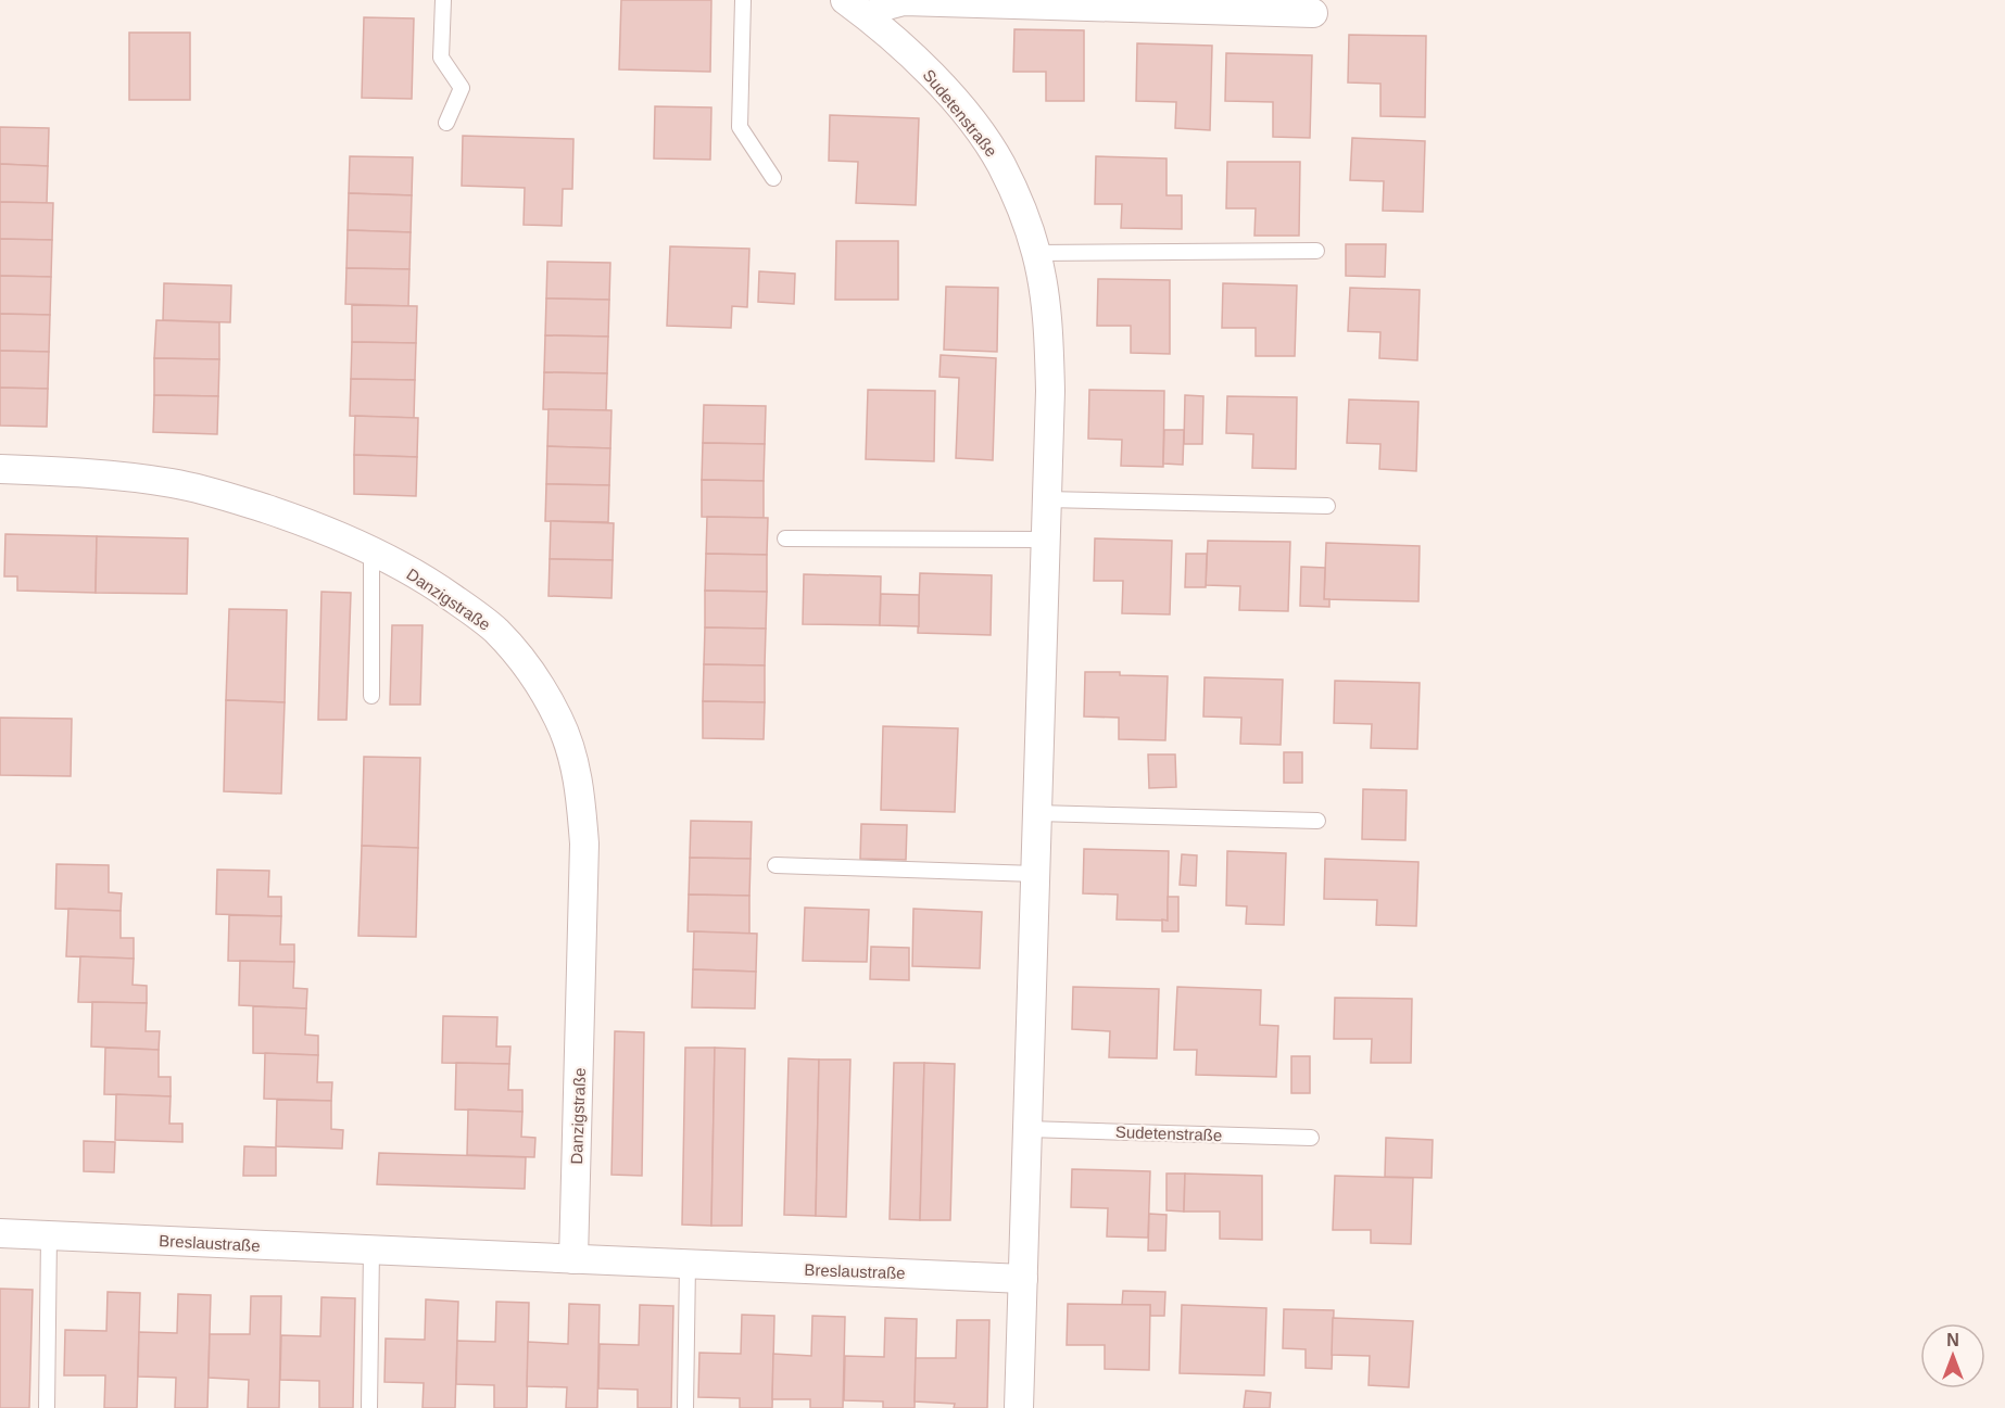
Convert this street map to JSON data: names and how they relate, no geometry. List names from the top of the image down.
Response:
{
  "streets": {
    "street": ["Sudetenstraße", "Danzigstraße", "Breslaustraße"]
  },
  "crossings": [
    ["Sudetenstraße", "Breslaustraße"],
    ["Danzigstraße", "Breslaustraße"]
  ],
  "north": "top"
}
